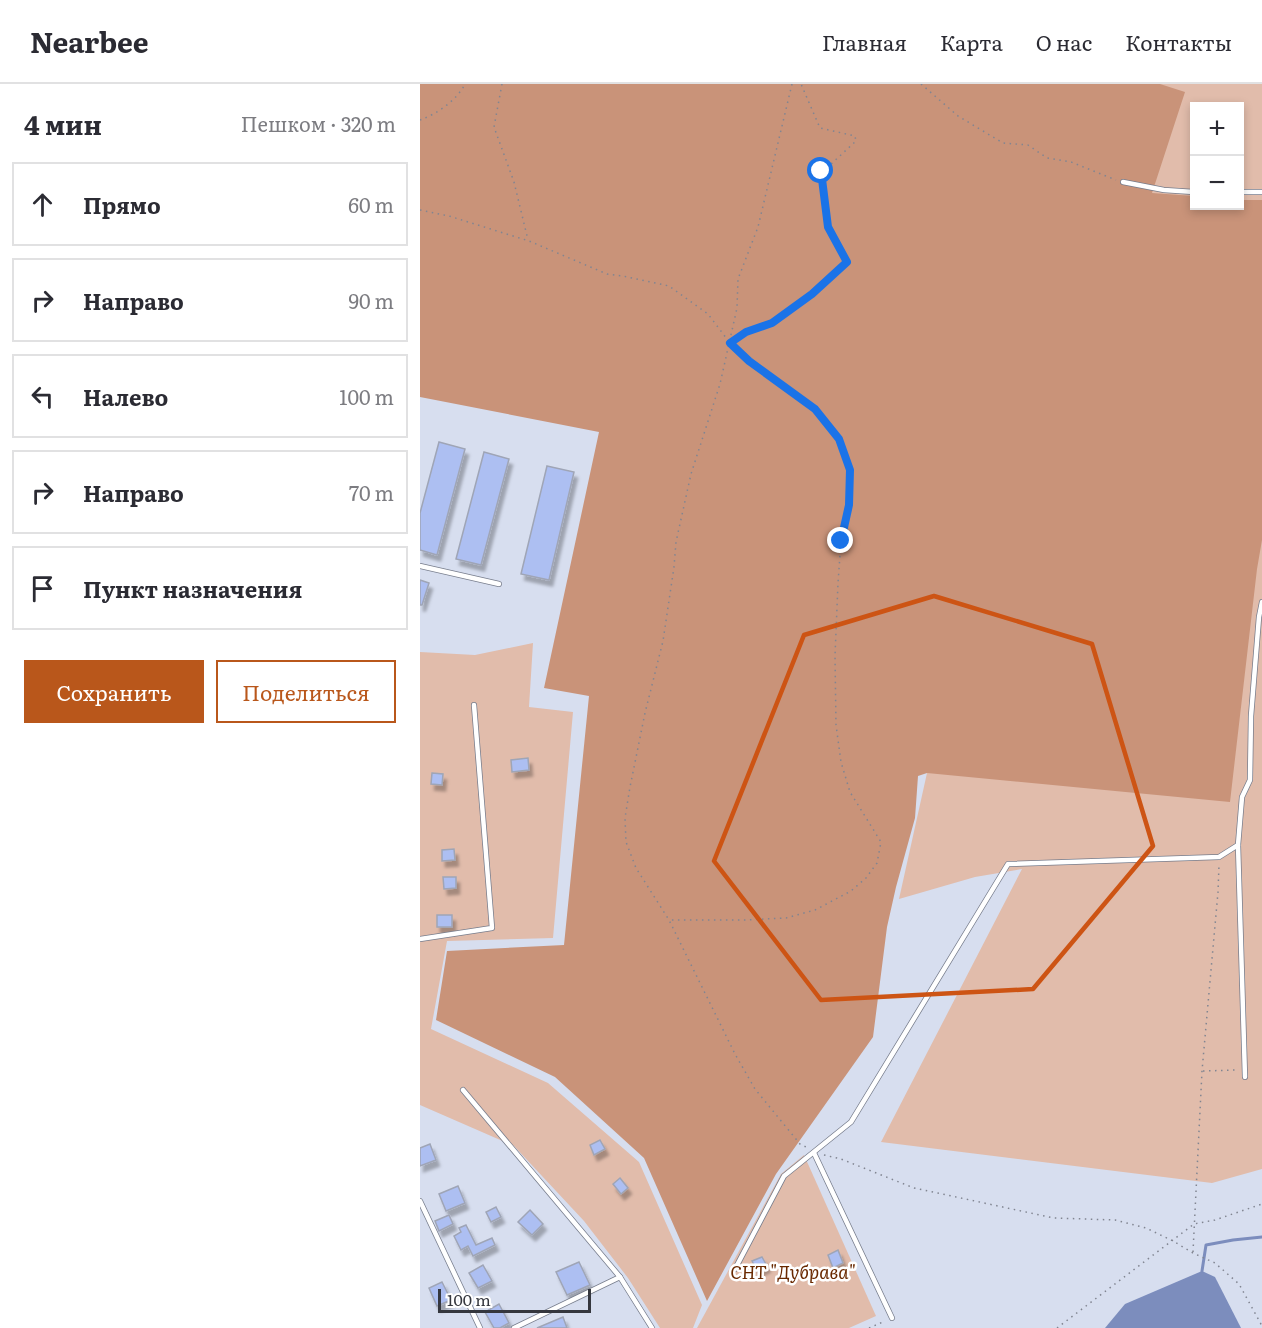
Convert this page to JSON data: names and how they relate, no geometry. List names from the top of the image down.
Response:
{
  "parks": ["СНТ \"Дубрава\""],
  "scale_bar": "100 m",
  "page": {
    "header": "Nearbee",
    "nav": [
      "Главная",
      "Карта",
      "О нас",
      "Контакты"
    ],
    "heading": ["4 мин", "Пешком · 320 m"],
    "map_buttons": ["+", "−"],
    "list": [
      ["Прямо", "60 m"],
      ["Направо", "90 m"],
      ["Налево", "100 m"],
      ["Направо", "70 m"],
      "Пункт назначения"
    ],
    "buttons": ["Сохранить", "Поделиться"],
    "scale": "100 m"
  }
}
